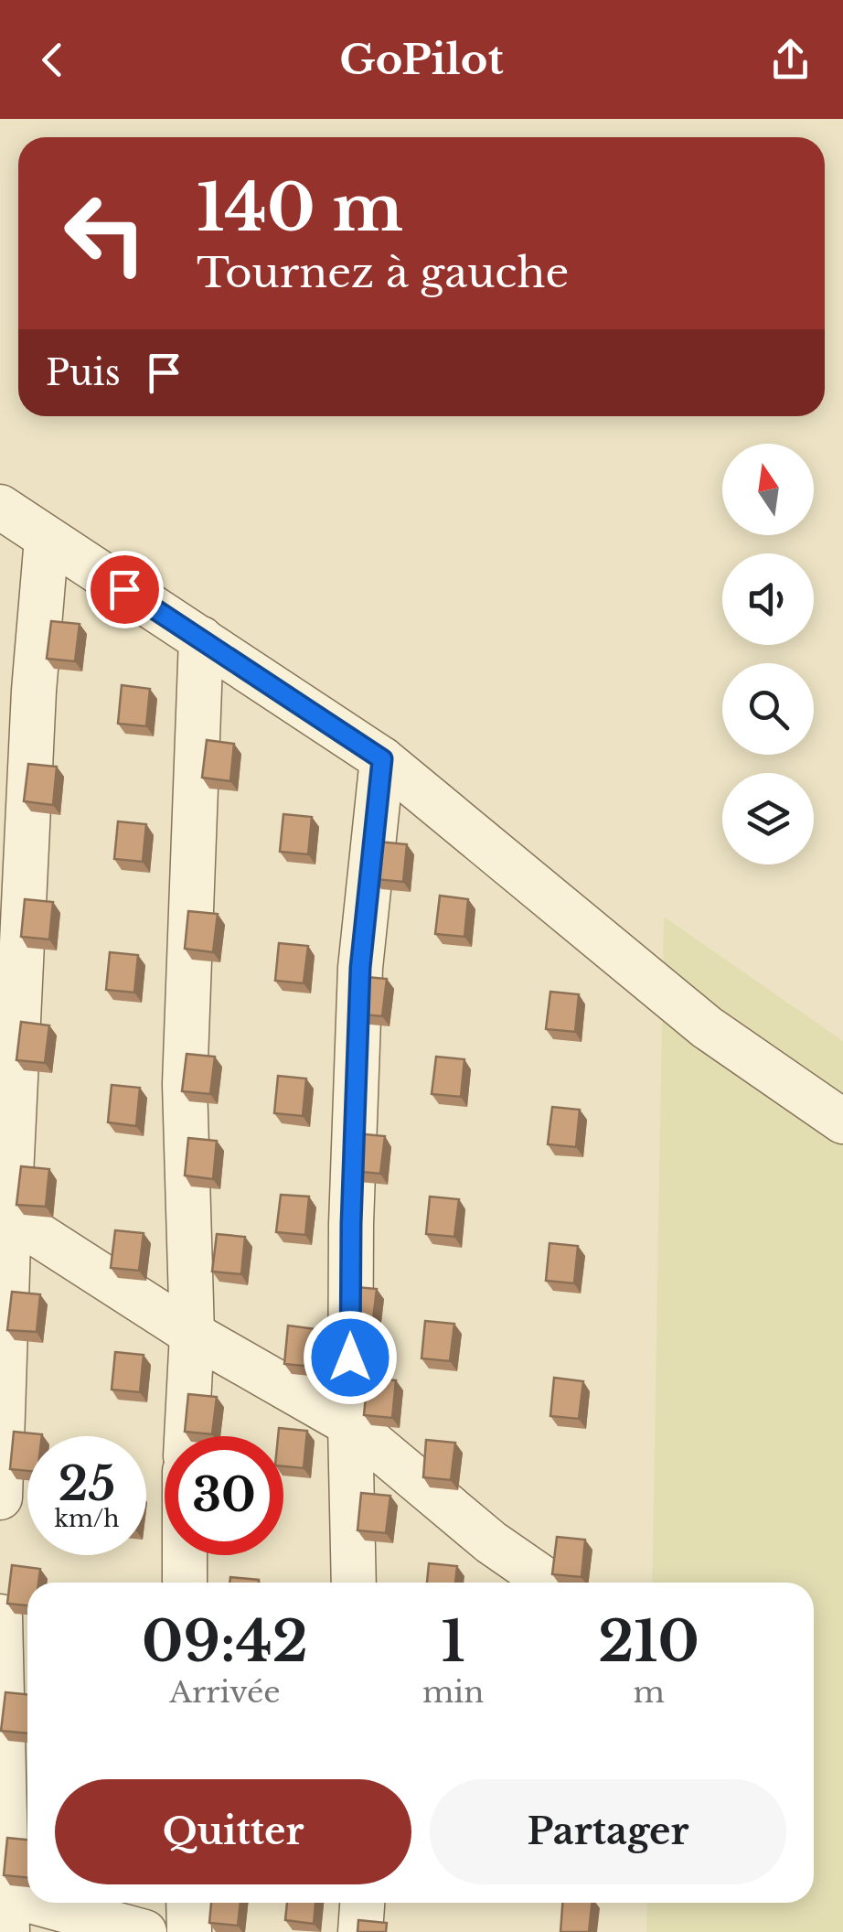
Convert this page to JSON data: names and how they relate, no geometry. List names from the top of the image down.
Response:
{
  "north": "top",
  "page": {
    "header": "GoPilot",
    "turn": ["140 m", "Tournez à gauche"],
    "then": "Puis",
    "speed": "25 km/h",
    "limit": "30",
    "eta": [
      "09:42",
      "Arrivée",
      "1",
      "min",
      "210",
      "m"
    ],
    "buttons": ["Quitter", "Partager"]
  }
}
